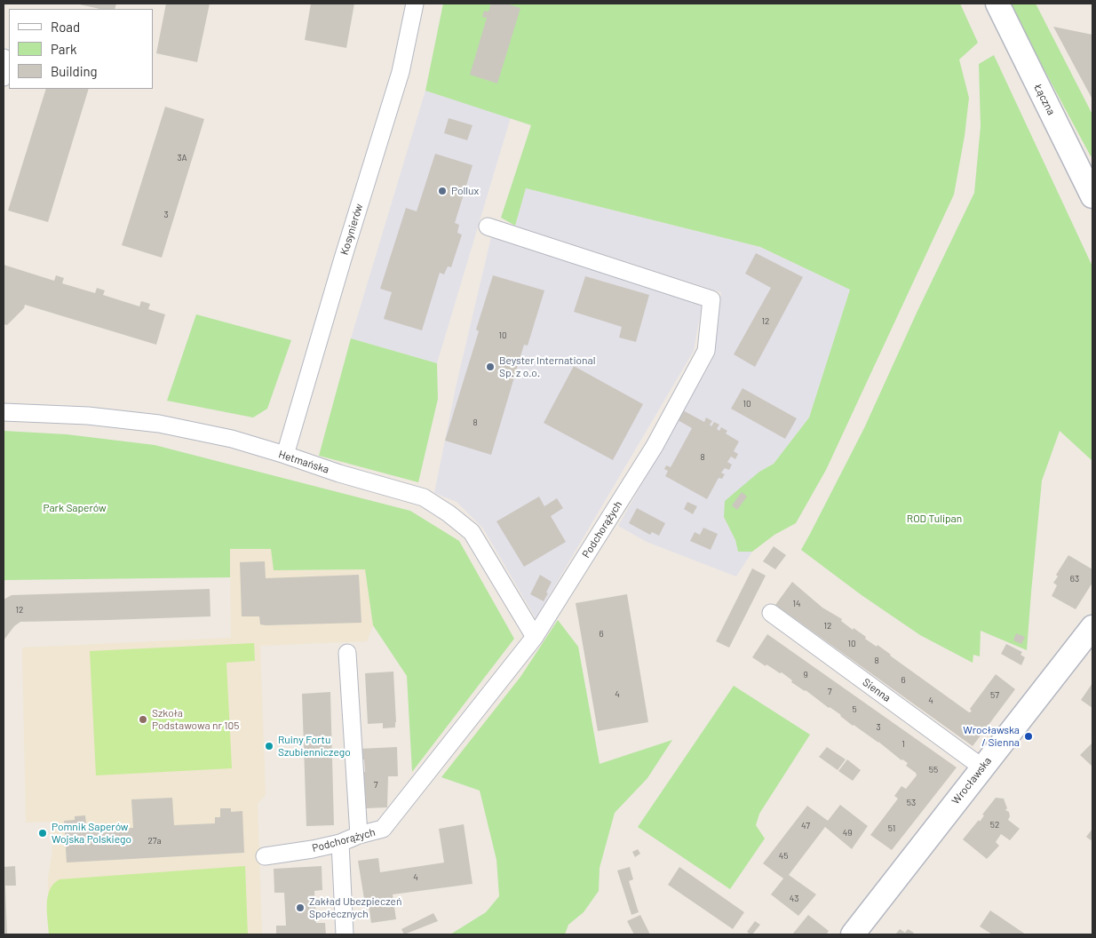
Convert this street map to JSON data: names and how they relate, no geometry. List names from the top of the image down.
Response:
{
  "streets": {
    "main road": ["Łączna", "Wrocławska"],
    "street": [
      "Kosynierów",
      "Hetmańska",
      "Podchorążych",
      "Sienna"
    ]
  },
  "crossings": [
    ["Kosynierów", "Hetmańska"],
    ["Hetmańska", "Podchorążych"],
    ["Sienna", "Wrocławska"]
  ],
  "parks": ["Park Saperów", "ROD Tulipan"],
  "places": [
    "Pollux",
    "Beyster International Sp. z o.o.",
    "Szkoła Podstawowa nr 105",
    "Wrocławska / Sienna",
    "Ruiny Fortu Szubienniczego",
    "Pomnik Saperów Wojska Polskiego",
    "Zakład Ubezpieczeń Społecznych"
  ],
  "house_numbers": [
    "3A",
    "3",
    "12",
    "10",
    "10",
    "8",
    "8",
    "63",
    "14",
    "12",
    "12",
    "6",
    "10",
    "8",
    "9",
    "6",
    "7",
    "4",
    "57",
    "4",
    "5",
    "3",
    "1",
    "55",
    "7",
    "53",
    "52",
    "47",
    "51",
    "49",
    "27a",
    "45",
    "4",
    "43"
  ],
  "legend": ["Road", "Park", "Building"]
}
